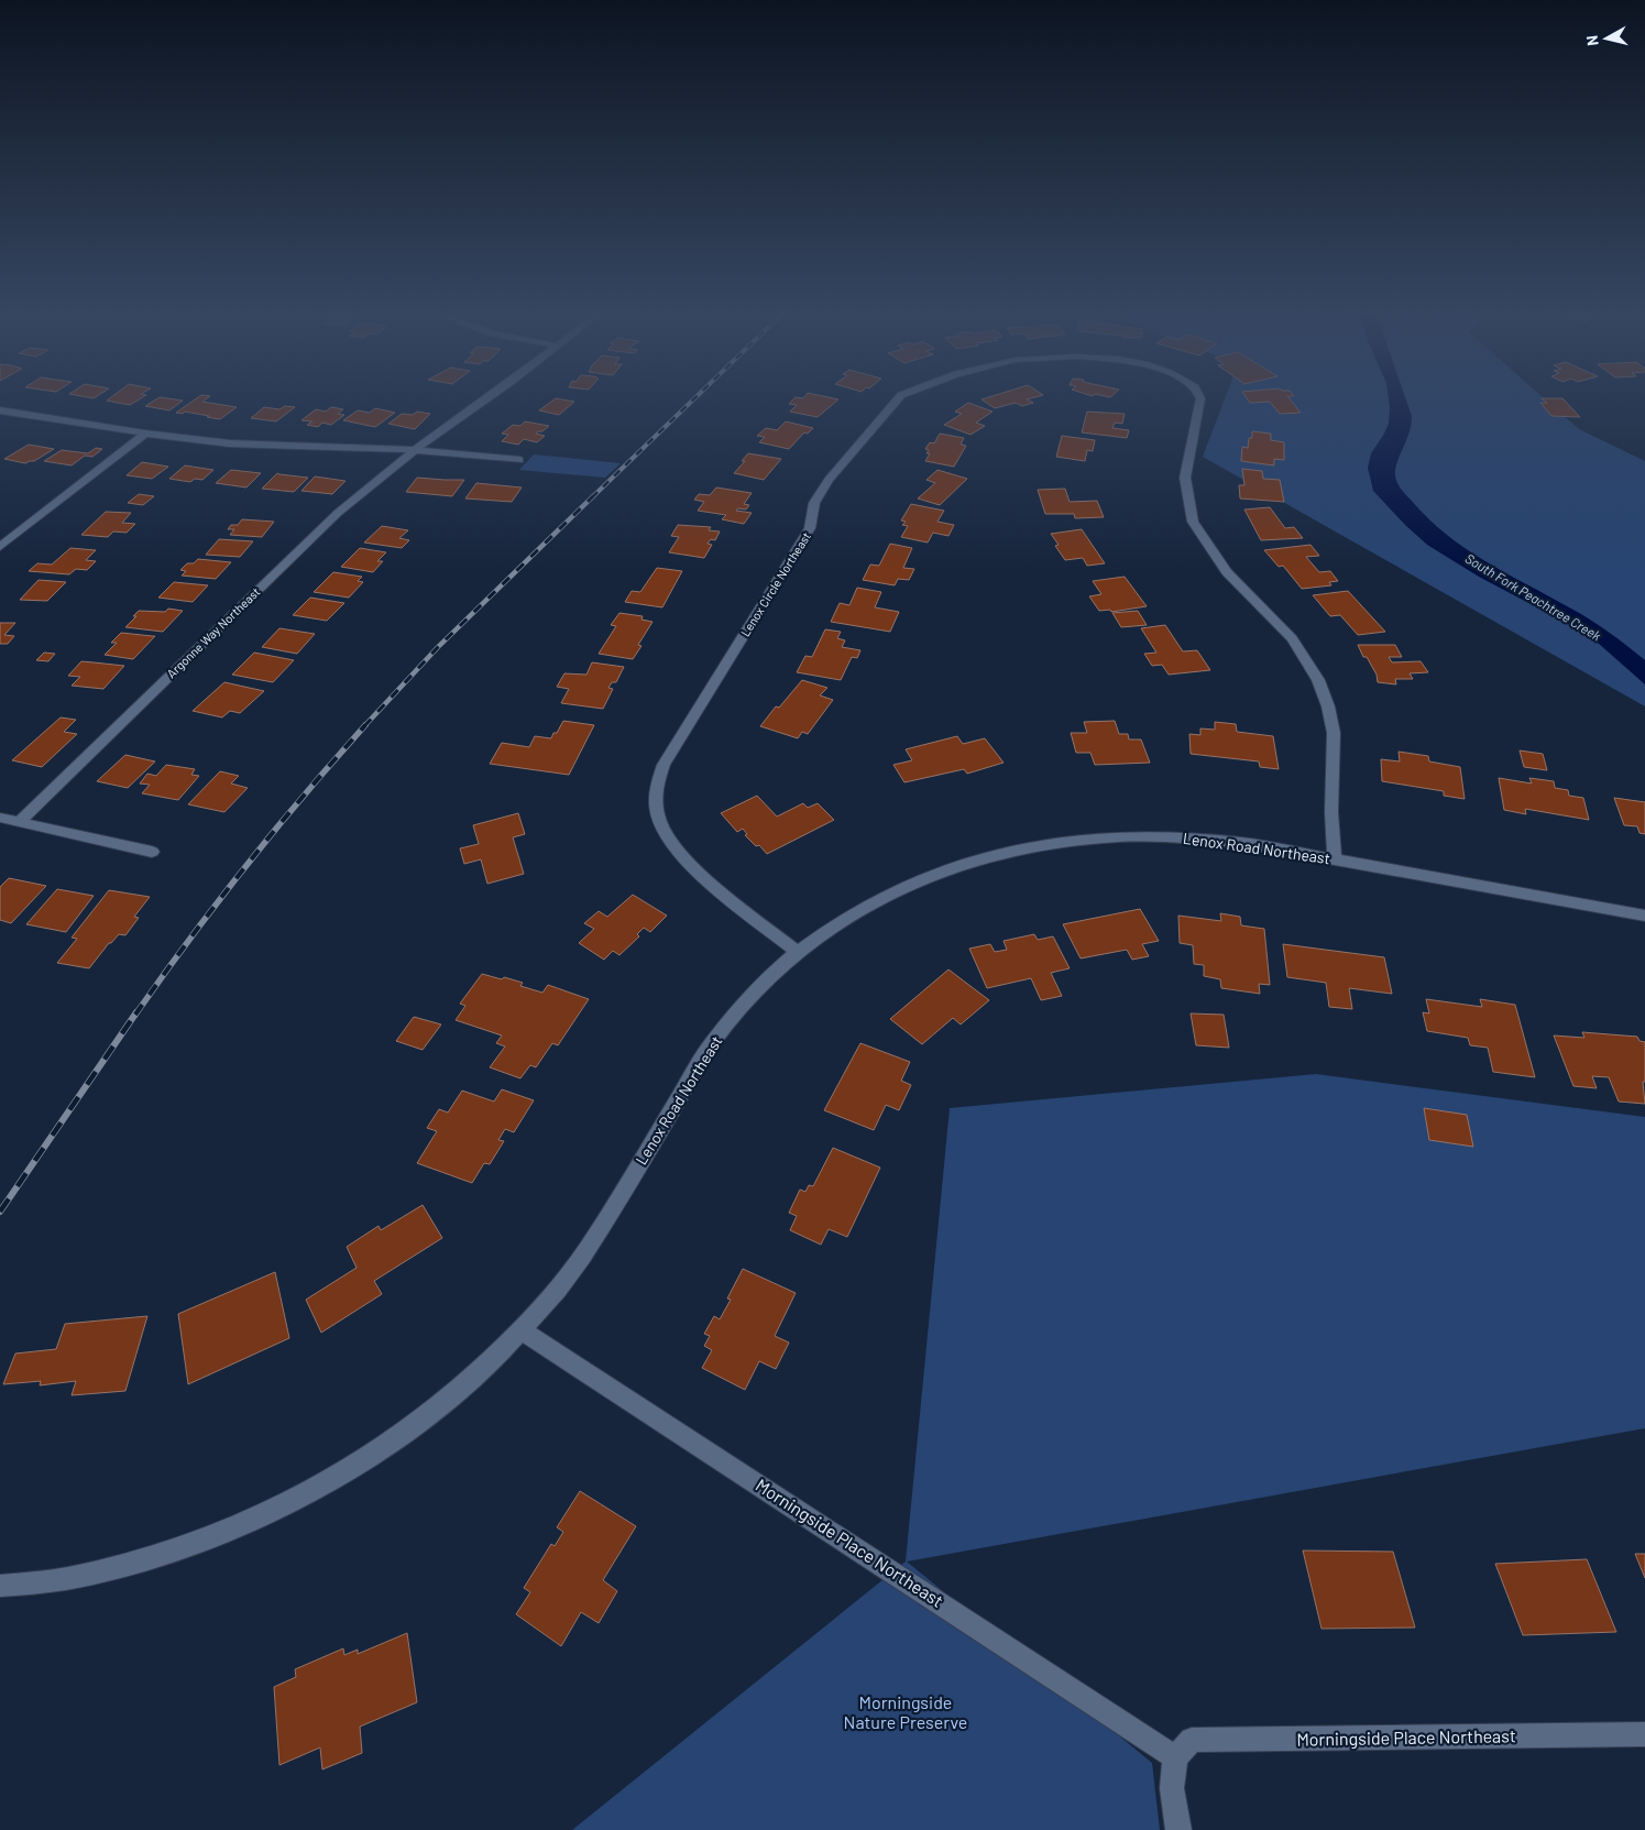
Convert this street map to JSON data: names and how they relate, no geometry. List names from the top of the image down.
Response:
{
  "streets": {
    "street": [
      "Lenox Circle Northeast",
      "Argonne Way Northeast",
      "Lenox Road Northeast",
      "Morningside Place Northeast"
    ]
  },
  "crossings": [
    ["Lenox Circle Northeast", "Lenox Road Northeast"],
    ["Lenox Road Northeast", "Morningside Place Northeast"]
  ],
  "water": ["South Fork Peachtree Creek"],
  "parks": ["Morningside Nature Preserve"],
  "north": "left"
}
